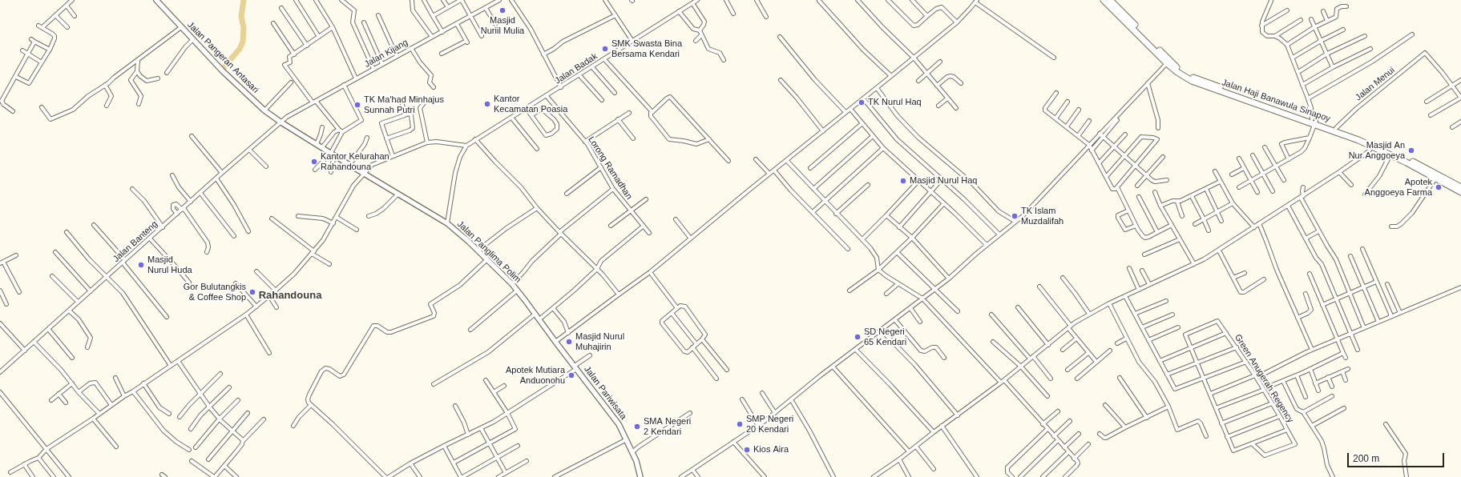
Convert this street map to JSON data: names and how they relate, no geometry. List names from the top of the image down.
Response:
{
  "streets": {
    "highway": ["Jalan Haji Banawula Sinapoy"],
    "street": [
      "Jalan Kijang",
      "Jalan Pangeran Antasari",
      "Jalan Badak",
      "Jalan Menui",
      "Lorong Ramadhan",
      "Jalan Banteng",
      "Jalan Panglima Polim",
      "Green Anugerah Regency",
      "Jalan Pariwisata"
    ]
  },
  "crossings": [
    ["Jalan Kijang", "Jalan Pangeran Antasari"],
    ["Jalan Kijang", "Jalan Banteng"],
    ["Jalan Kijang", "Jalan Panglima Polim"],
    ["Jalan Pangeran Antasari", "Jalan Banteng"],
    ["Jalan Pangeran Antasari", "Jalan Panglima Polim"],
    ["Jalan Badak", "Lorong Ramadhan"],
    ["Jalan Badak", "Jalan Panglima Polim"],
    ["Jalan Menui", "Jalan Haji Banawula Sinapoy"],
    ["Jalan Banteng", "Jalan Panglima Polim"],
    ["Jalan Panglima Polim", "Jalan Pariwisata"]
  ],
  "districts": ["Rahandouna"],
  "places": [
    "Masjid Nuriil Mulia",
    "SMK Swasta Bina Bersama Kendari",
    "TK Nurul Haq",
    "Kantor Kecamatan Poasia",
    "TK Ma'had Minhajus Sunnah Putri",
    "Masjid An Nur Anggoeya",
    "Kantor Kelurahan Rahandouna",
    "Masjid Nurul Haq",
    "Apotek Anggoeya Farma",
    "TK Islam Muzdalifah",
    "Masjid Nurul Huda",
    "Gor Bulutangkis & Coffee Shop",
    "SD Negeri 65 Kendari",
    "Masjid Nurul Muhajirin",
    "Apotek Mutiara Anduonohu",
    "SMP Negeri 20 Kendari",
    "SMA Negeri 2 Kendari",
    "Kios Aira"
  ],
  "scale_bar": "200 m"
}
